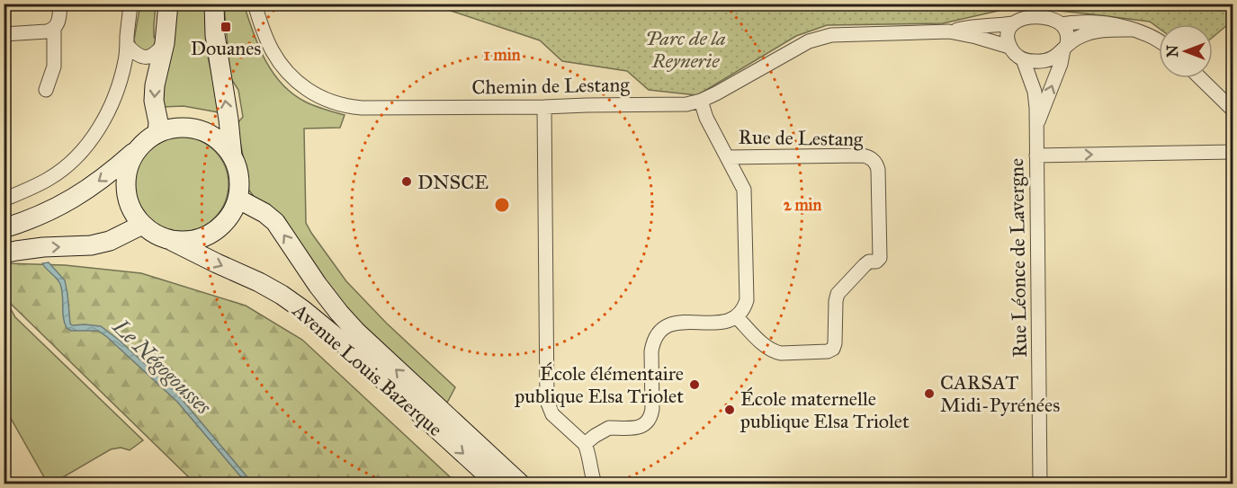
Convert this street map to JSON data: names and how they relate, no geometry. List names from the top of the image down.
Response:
{
  "streets": {
    "main road": ["Avenue Louis Bazerque"],
    "street": ["Chemin de Lestang", "Rue de Lestang", "Rue Léonce de Lavergne"]
  },
  "crossings": [
    ["Chemin de Lestang", "Rue Léonce de Lavergne"]
  ],
  "water": ["Le Négogousses"],
  "parks": ["Parc de la Reynerie"],
  "places": {
    "transit": ["Douanes"],
    "other": [
      "DNSCE",
      "École élémentaire publique Elsa Triolet",
      "CARSAT Midi-Pyrénées",
      "École maternelle publique Elsa Triolet"
    ]
  },
  "north": "left",
  "rings": ["1 min", "2 min"]
}
